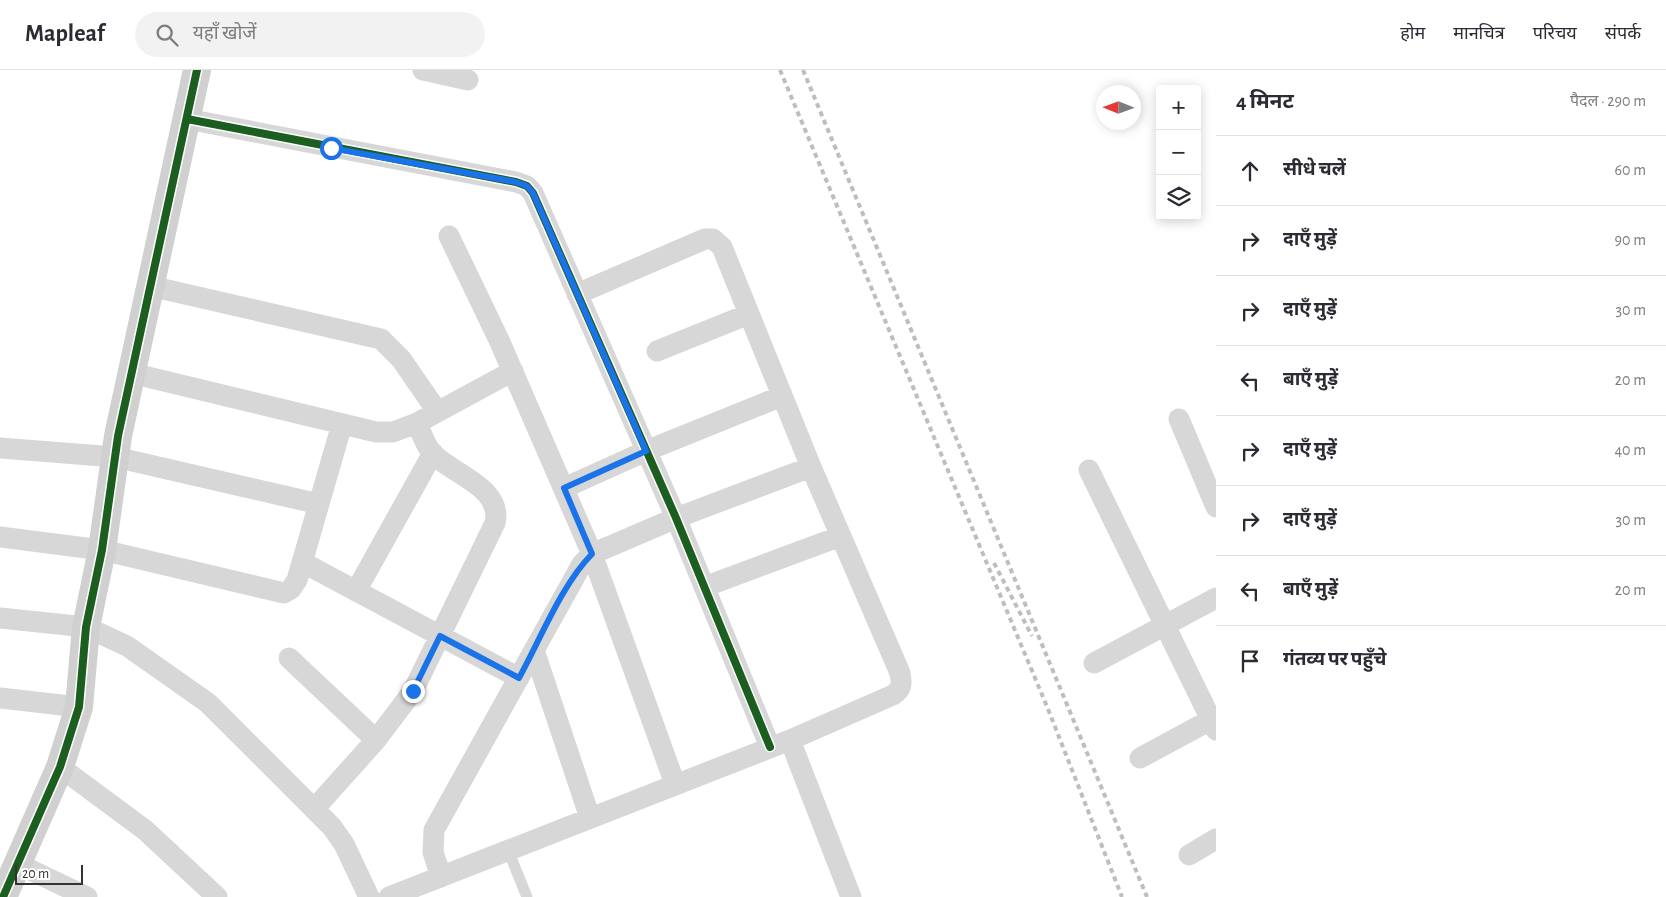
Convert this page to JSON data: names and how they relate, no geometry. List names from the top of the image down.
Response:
{
  "scale_bar": "20 m",
  "north": "left",
  "page": {
    "header": "Mapleaf",
    "search": "यहाँ खोजें",
    "nav": [
      "होम",
      "मानचित्र",
      "परिचय",
      "संपर्क"
    ],
    "heading": ["4 मिनट", "पैदल · 290 m"],
    "map_buttons": ["+", "−"],
    "list": [
      ["सीधे चलें", "60 m"],
      ["दाएँ मुड़ें", "90 m"],
      ["दाएँ मुड़ें", "30 m"],
      ["बाएँ मुड़ें", "20 m"],
      ["दाएँ मुड़ें", "40 m"],
      ["दाएँ मुड़ें", "30 m"],
      ["बाएँ मुड़ें", "20 m"],
      "गंतव्य पर पहुँचे"
    ],
    "scale": "20 m"
  }
}
